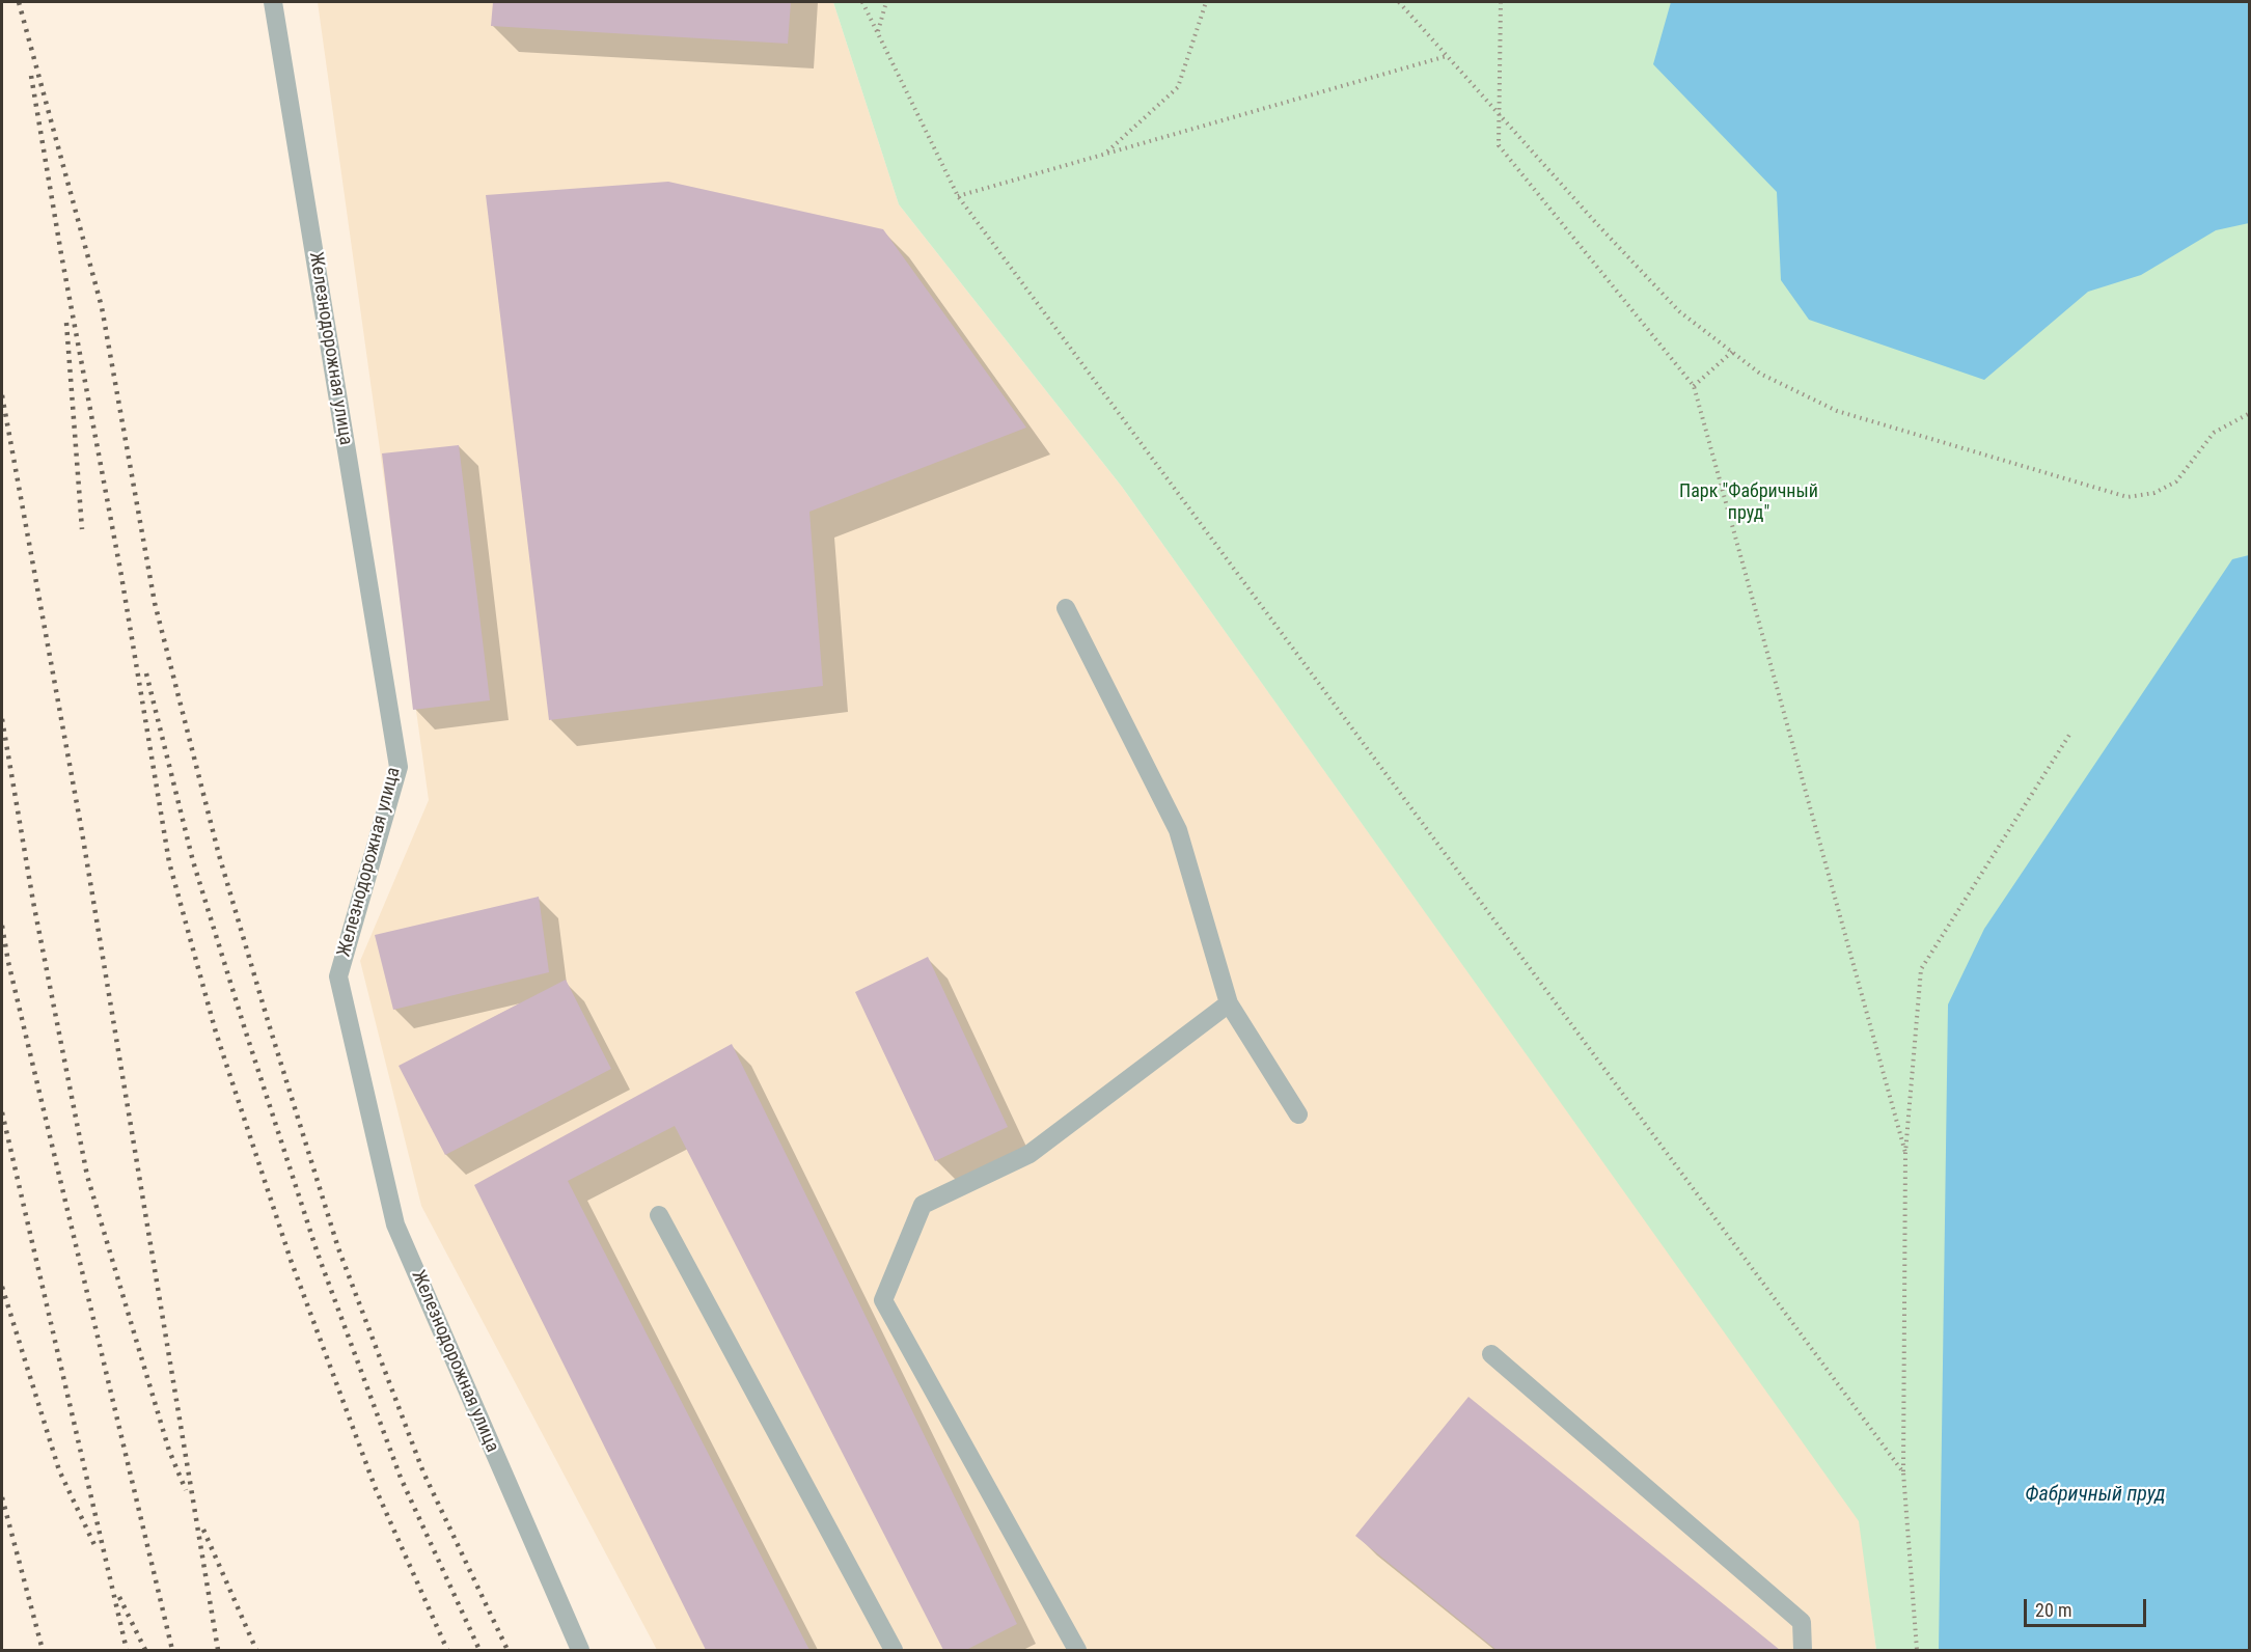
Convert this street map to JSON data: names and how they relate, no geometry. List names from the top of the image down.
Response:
{
  "streets": {
    "street": ["Железнодорожная улица"]
  },
  "water": ["Фабричный пруд"],
  "parks": ["Парк \"Фабричный пруд\""],
  "scale_bar": "20 m"
}
